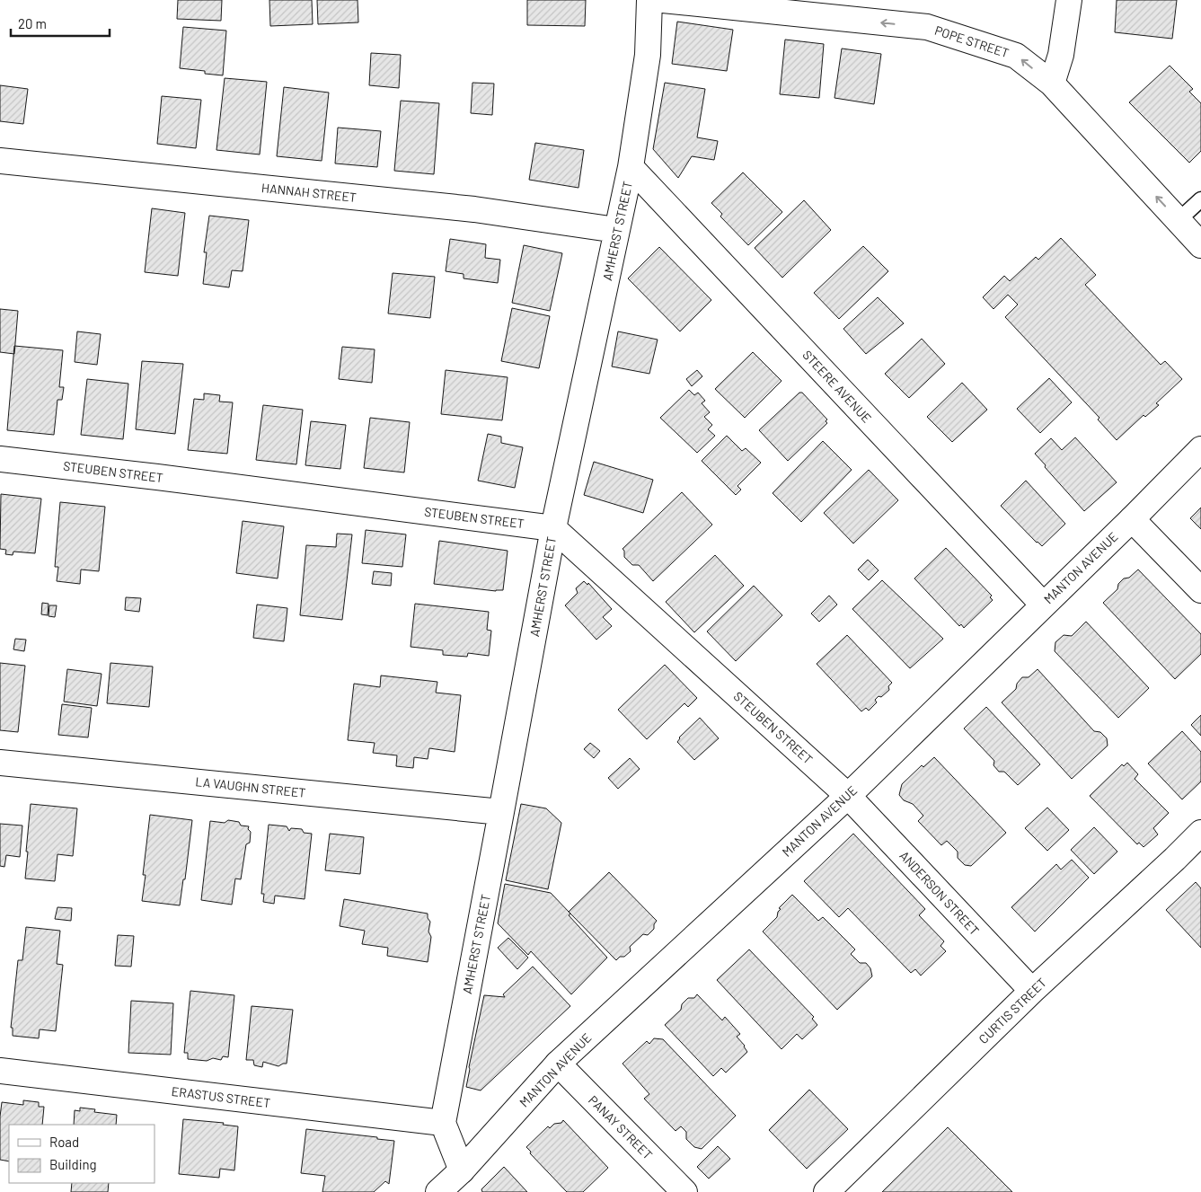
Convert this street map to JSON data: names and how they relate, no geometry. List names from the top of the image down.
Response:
{
  "streets": {
    "street": [
      "POPE STREET",
      "HANNAH STREET",
      "AMHERST STREET",
      "STEERE AVENUE",
      "STEUBEN STREET",
      "MANTON AVENUE",
      "LA VAUGHN STREET",
      "ANDERSON STREET",
      "CURTIS STREET",
      "ERASTUS STREET",
      "PANAY STREET"
    ]
  },
  "crossings": [
    ["HANNAH STREET", "AMHERST STREET"],
    ["AMHERST STREET", "STEERE AVENUE"],
    ["AMHERST STREET", "STEUBEN STREET"],
    ["AMHERST STREET", "LA VAUGHN STREET"],
    ["AMHERST STREET", "ERASTUS STREET"],
    ["STEERE AVENUE", "MANTON AVENUE"],
    ["STEUBEN STREET", "MANTON AVENUE"],
    ["STEUBEN STREET", "ANDERSON STREET"],
    ["MANTON AVENUE", "ANDERSON STREET"],
    ["MANTON AVENUE", "PANAY STREET"],
    ["ANDERSON STREET", "CURTIS STREET"]
  ],
  "one_way": ["POPE STREET"],
  "legend": ["Road", "Building"],
  "scale_bar": "20 m"
}
